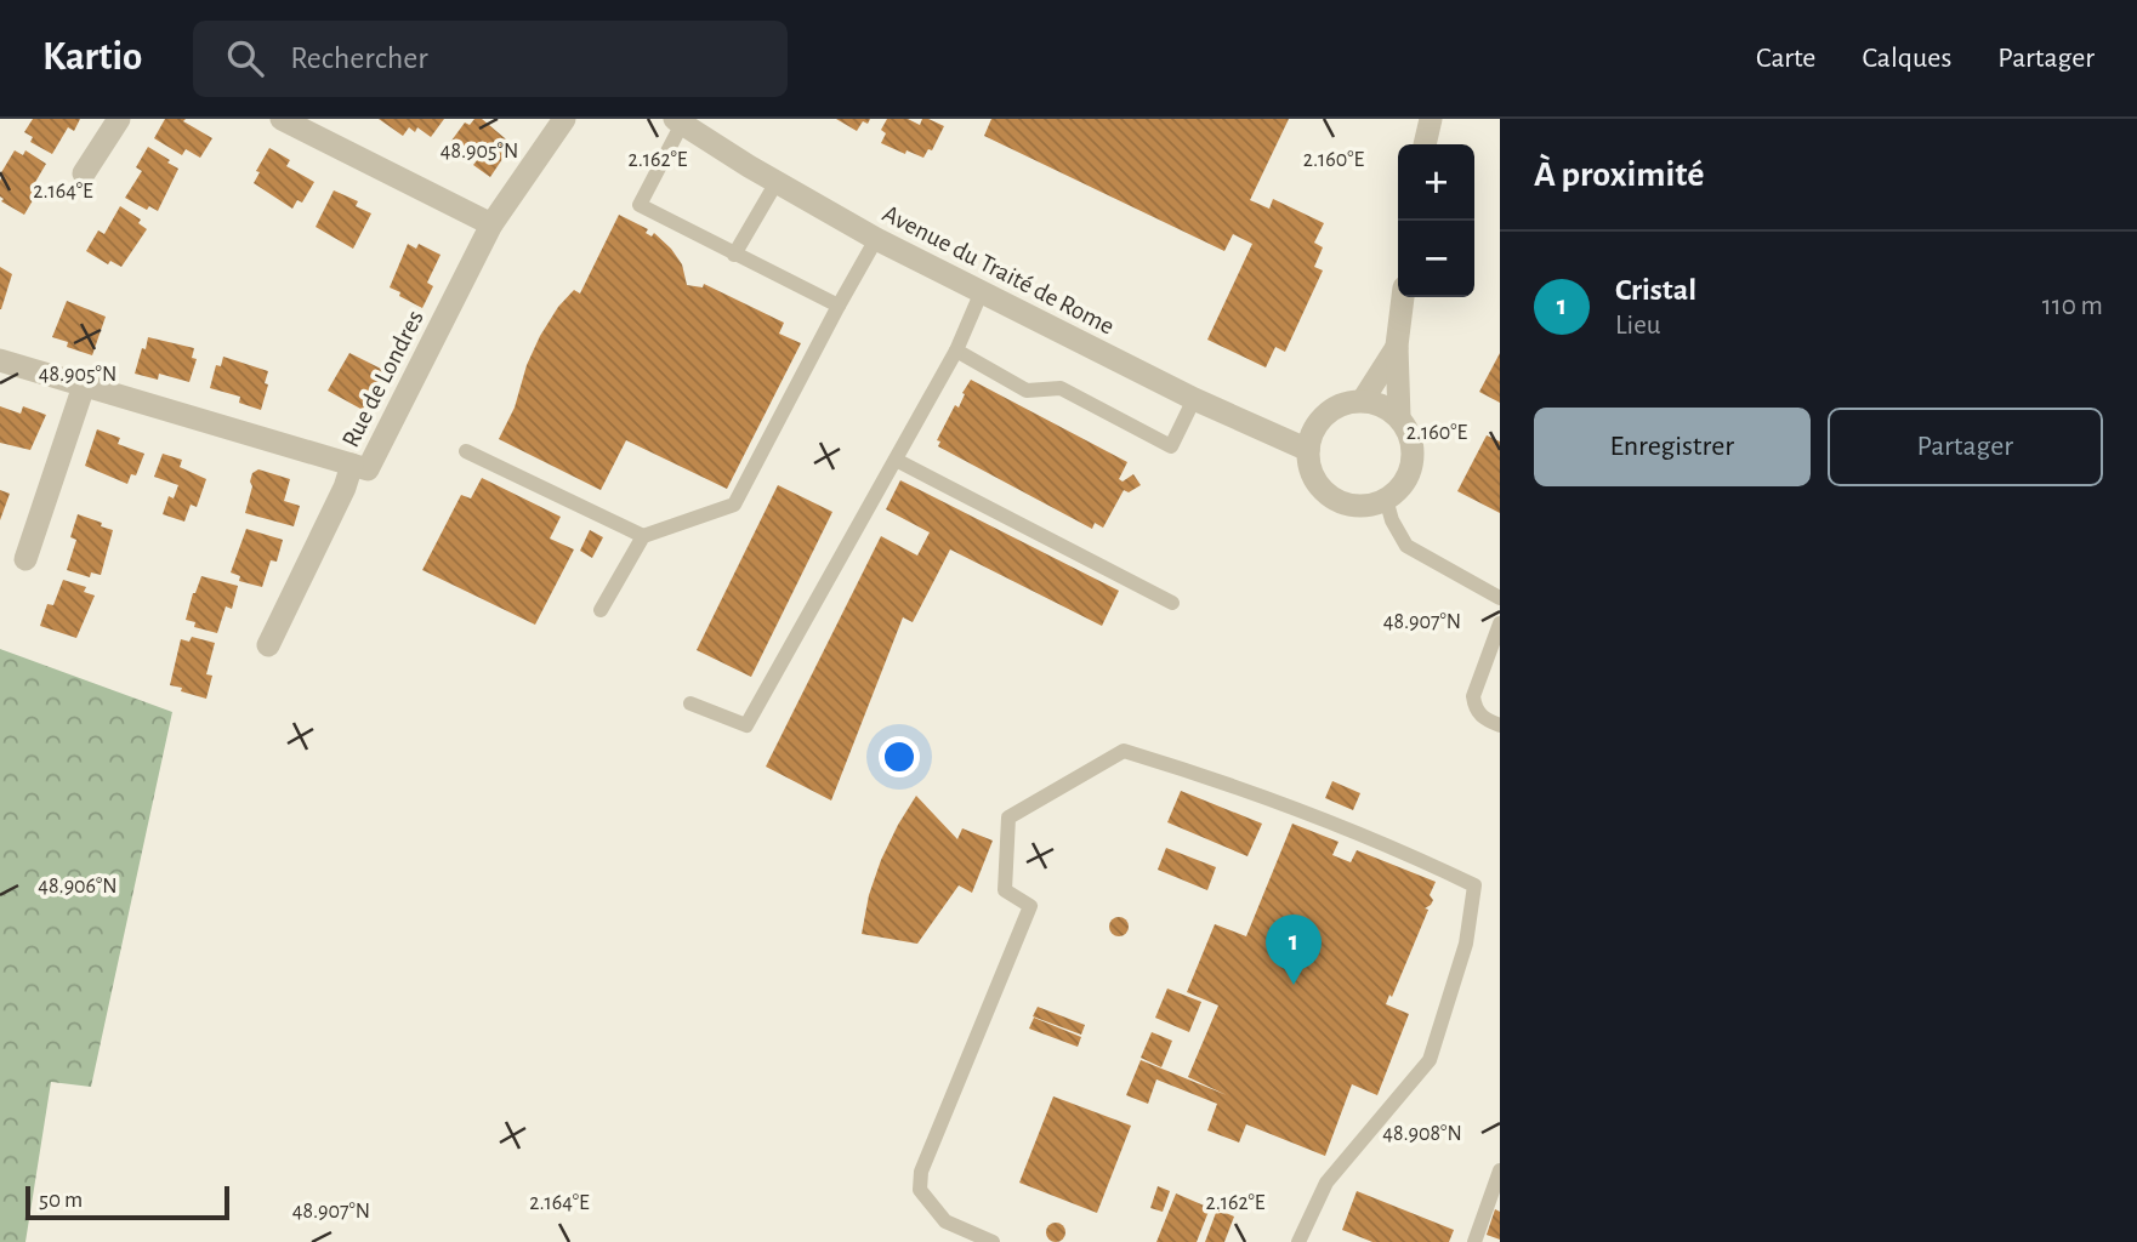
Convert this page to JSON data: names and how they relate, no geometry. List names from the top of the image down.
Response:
{
  "streets": {
    "street": ["Avenue du Traité de Rome", "Rue de Londres"]
  },
  "scale_bar": "50 m",
  "page": {
    "header": "Kartio",
    "search": "Rechercher",
    "nav": ["Carte", "Calques", "Partager"],
    "heading": "À proximité",
    "map_buttons": ["+", "−"],
    "list": [
      {
        "mark": "1",
        "name": "Cristal",
        "note": "Lieu",
        "value": "110 m"
      }
    ],
    "buttons": ["Enregistrer", "Partager"],
    "pins": "1",
    "scale": "50 m"
  },
  "coordinates": [
    "48.905°N",
    "2.162°E",
    "2.160°E",
    "2.164°E",
    "48.907°N",
    "48.906°N",
    "48.908°N"
  ]
}
